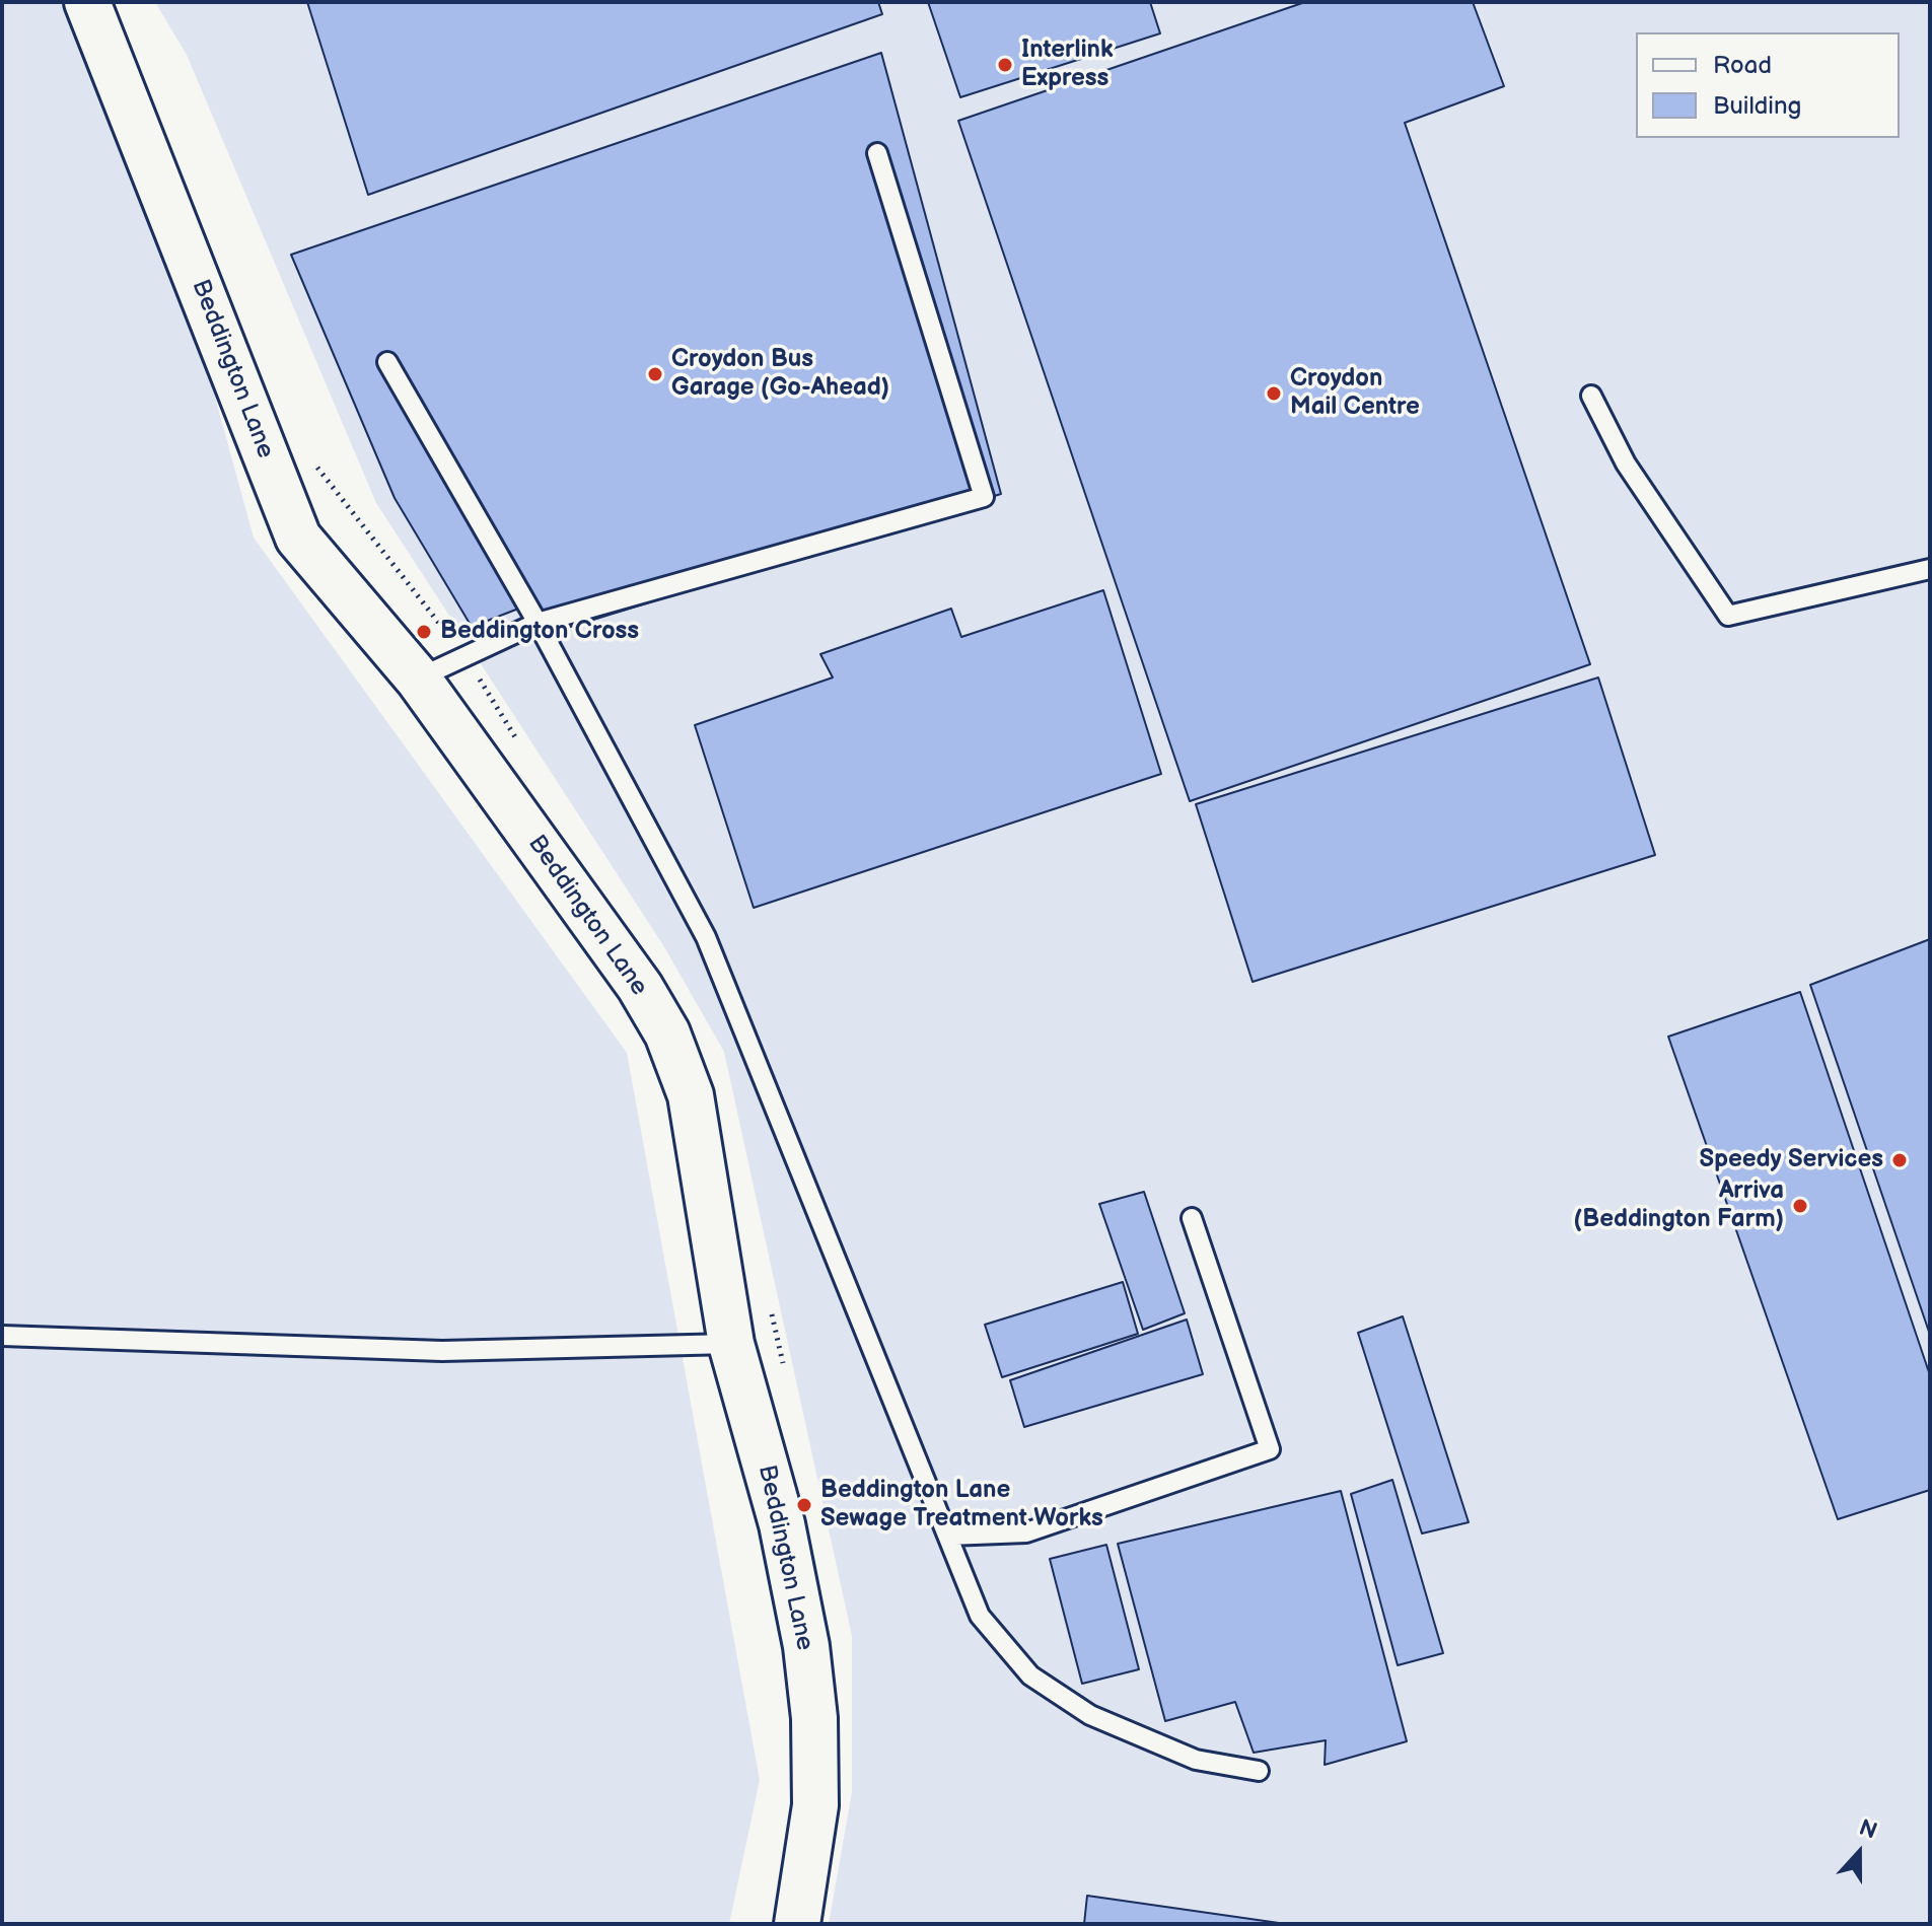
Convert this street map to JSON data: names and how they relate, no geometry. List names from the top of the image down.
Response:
{
  "streets": {
    "main road": ["Beddington Lane"]
  },
  "places": [
    "Interlink Express",
    "Croydon Bus Garage (Go-Ahead)",
    "Croydon Mail Centre",
    "Beddington Cross",
    "Speedy Services",
    "Arriva (Beddington Farm)",
    "Beddington Lane Sewage Treatment Works"
  ],
  "legend": ["Road", "Building"],
  "north": "top"
}
